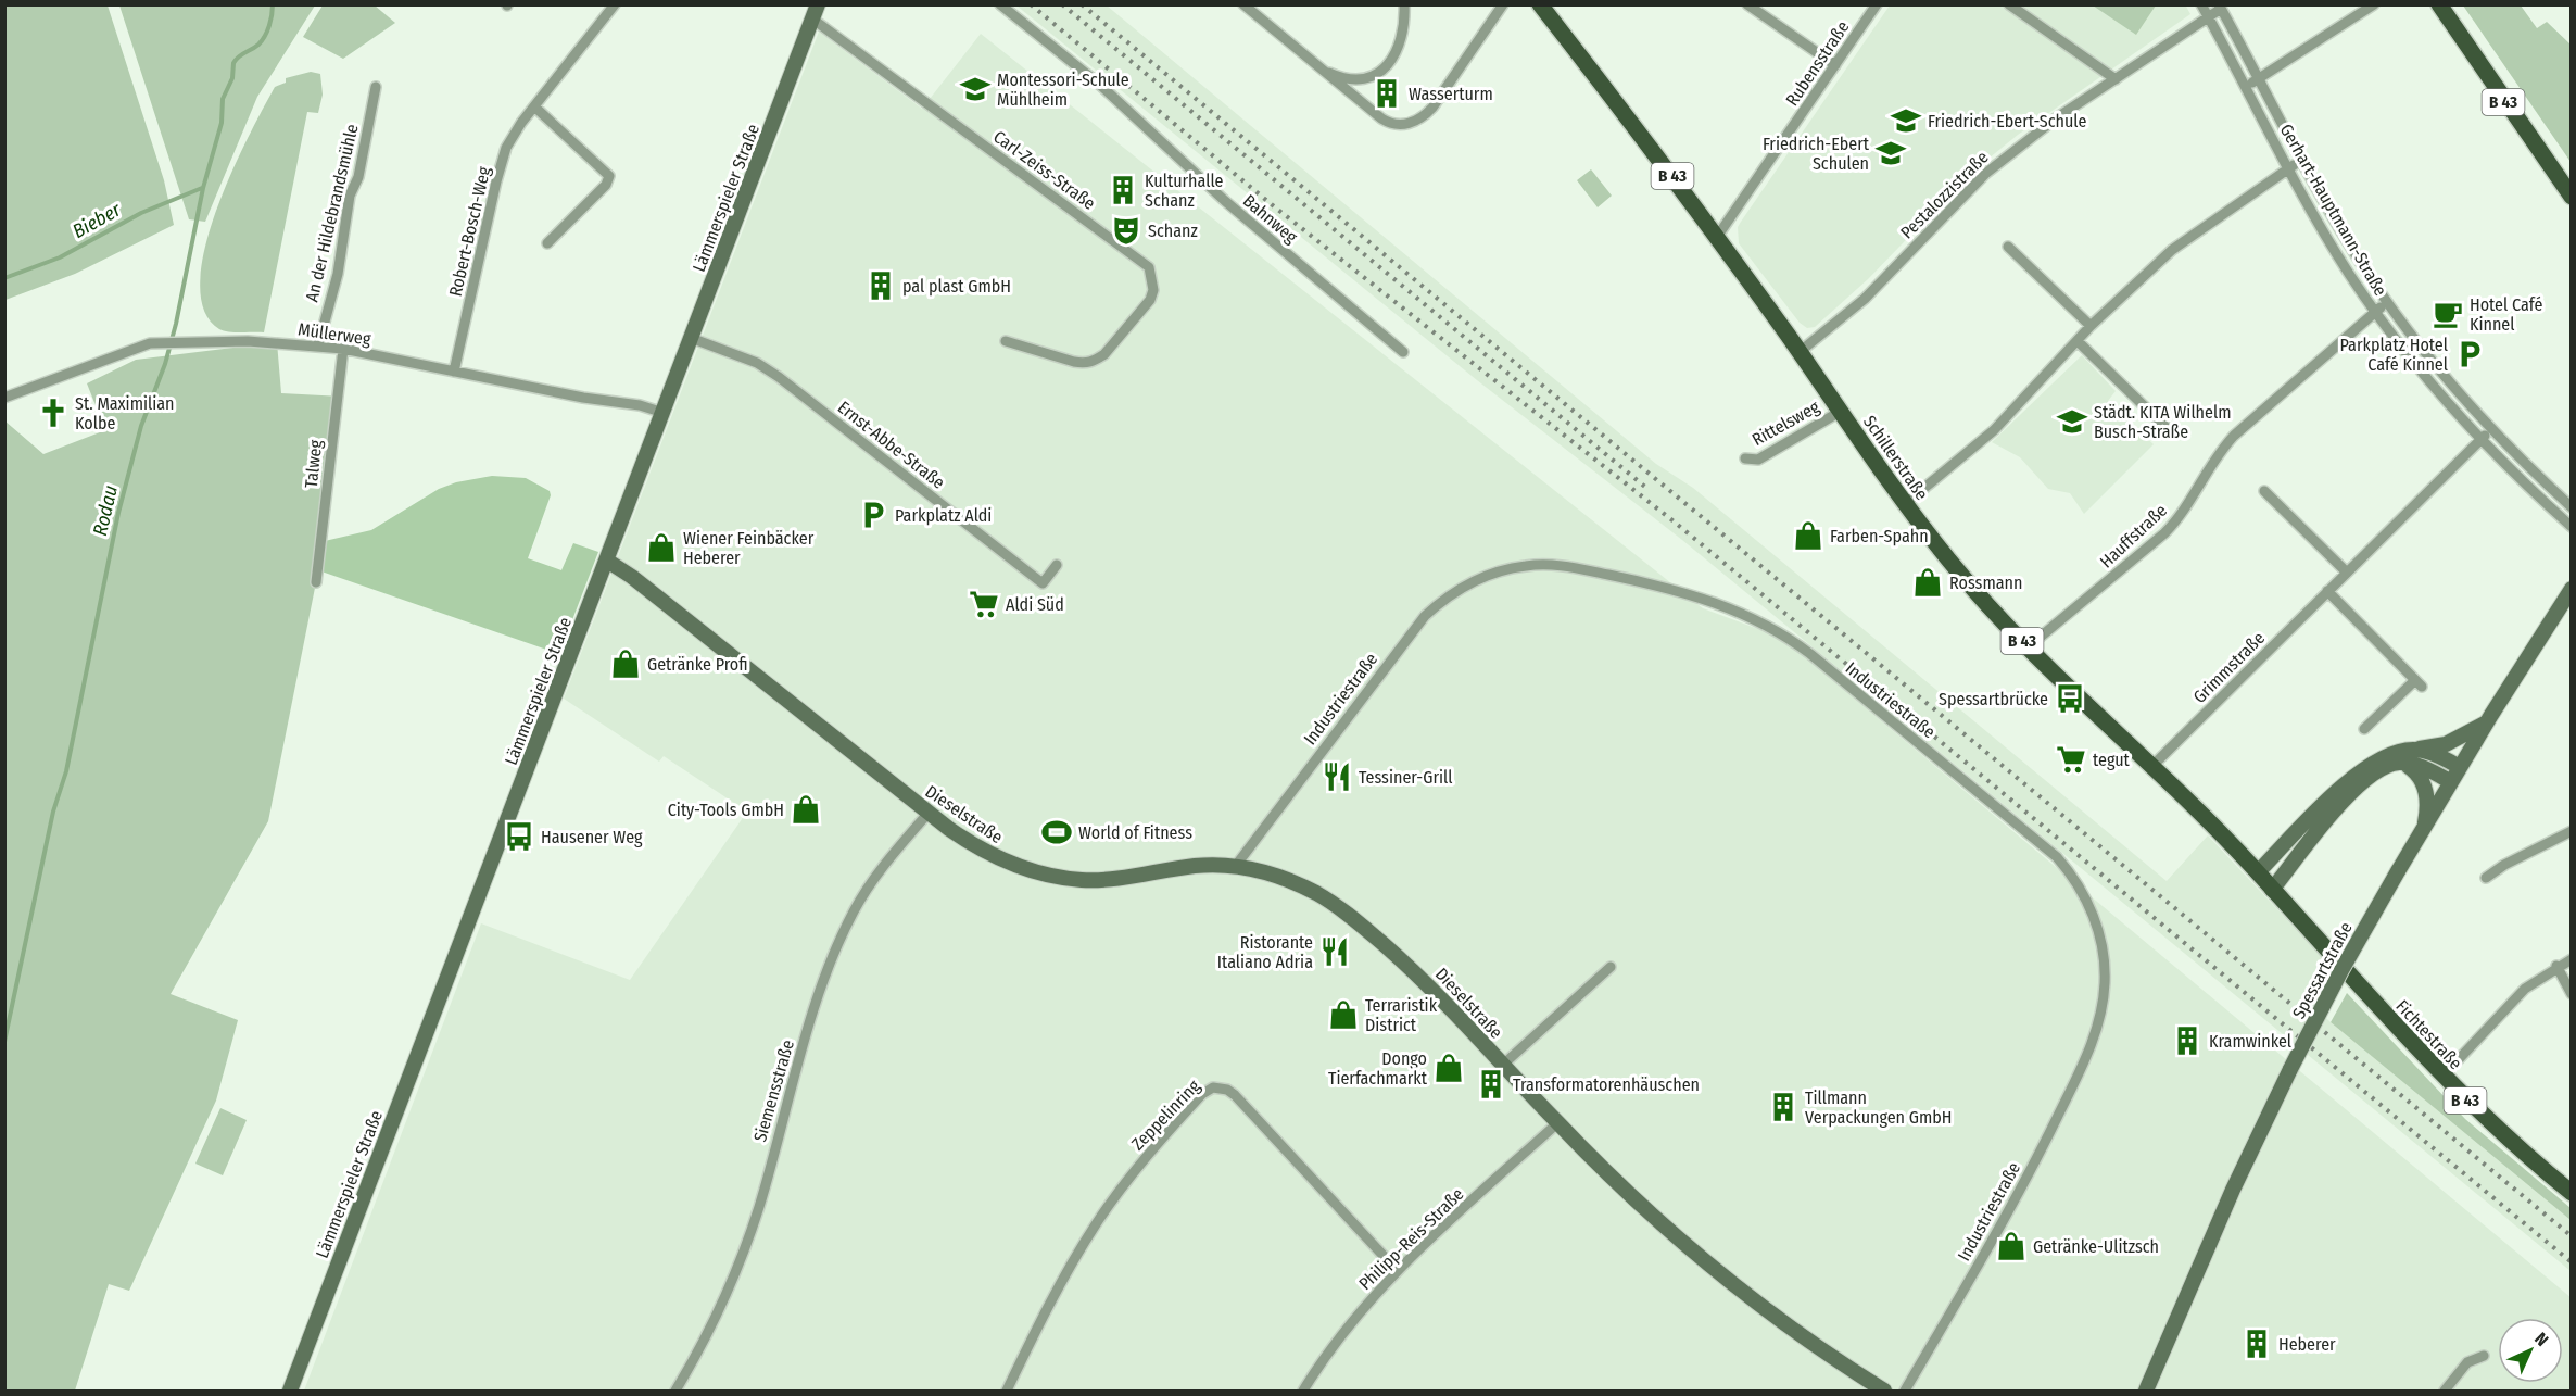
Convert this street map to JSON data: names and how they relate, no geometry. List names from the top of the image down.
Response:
{
  "streets": {
    "main road": [
      "B 43",
      "Lämmerspieler Straße",
      "Schillerstraße",
      "Dieselstraße",
      "Spessartstraße",
      "Fichtestraße"
    ],
    "street": [
      "Rubensstraße",
      "Carl-Zeiss-Straße",
      "Pestalozzistraße",
      "Gerhart-Hauptmann-Straße",
      "An der Hildebrandsmühle",
      "Bahnweg",
      "Robert-Bosch-Weg",
      "Müllerweg",
      "Rittelsweg",
      "Ernst-Abbe-Straße",
      "Talweg",
      "Hauffstraße",
      "Grimmstraße",
      "Industriestraße",
      "Siemensstraße",
      "Zeppelinring",
      "Philipp-Reis-Straße"
    ]
  },
  "crossings": [
    ["Rubensstraße", "Schillerstraße"],
    ["Carl-Zeiss-Straße", "Lämmerspieler Straße"],
    ["Pestalozzistraße", "Gerhart-Hauptmann-Straße"],
    ["Pestalozzistraße", "Schillerstraße"],
    ["Lämmerspieler Straße", "Müllerweg"],
    ["Lämmerspieler Straße", "Ernst-Abbe-Straße"],
    ["Lämmerspieler Straße", "Dieselstraße"],
    ["Gerhart-Hauptmann-Straße", "Hauffstraße"],
    ["Gerhart-Hauptmann-Straße", "Grimmstraße"],
    ["An der Hildebrandsmühle", "Müllerweg"],
    ["Robert-Bosch-Weg", "Müllerweg"],
    ["Müllerweg", "Talweg"],
    ["Rittelsweg", "Schillerstraße"],
    ["Schillerstraße", "Hauffstraße"],
    ["Schillerstraße", "Grimmstraße"],
    ["Schillerstraße", "Fichtestraße"],
    ["Industriestraße", "Dieselstraße"],
    ["Dieselstraße", "Siemensstraße"],
    ["Dieselstraße", "Philipp-Reis-Straße"],
    ["Zeppelinring", "Philipp-Reis-Straße"]
  ],
  "water": ["Bieber", "Rodau"],
  "places": {
    "school or university": [
      "Montessori-Schule Mühlheim",
      "Friedrich-Ebert-Schule",
      "Friedrich-Ebert Schulen",
      "Städt. KITA Wilhelm Busch-Straße"
    ],
    "building": [
      "Wasserturm",
      "Kulturhalle Schanz",
      "pal plast GmbH",
      "Kramwinkel",
      "Transformatorenhäuschen",
      "Tillmann Verpackungen GmbH",
      "Heberer"
    ],
    "theatre": ["Schanz"],
    "cafe": ["Hotel Café Kinnel"],
    "parking": ["Parkplatz Hotel Café Kinnel", "Parkplatz Aldi"],
    "church": ["St. Maximilian Kolbe"],
    "shop": [
      "Farben-Spahn",
      "Wiener Feinbäcker Heberer",
      "Rossmann",
      "Getränke Profi",
      "City-Tools GmbH",
      "Terraristik District",
      "Dongo Tierfachmarkt",
      "Getränke-Ulitzsch"
    ],
    "supermarket": ["Aldi Süd", "tegut"],
    "bus stop": ["Spessartbrücke", "Hausener Weg"],
    "restaurant": ["Tessiner-Grill", "Ristorante Italiano Adria"],
    "sports": ["World of Fitness"]
  },
  "north": "top right"
}
